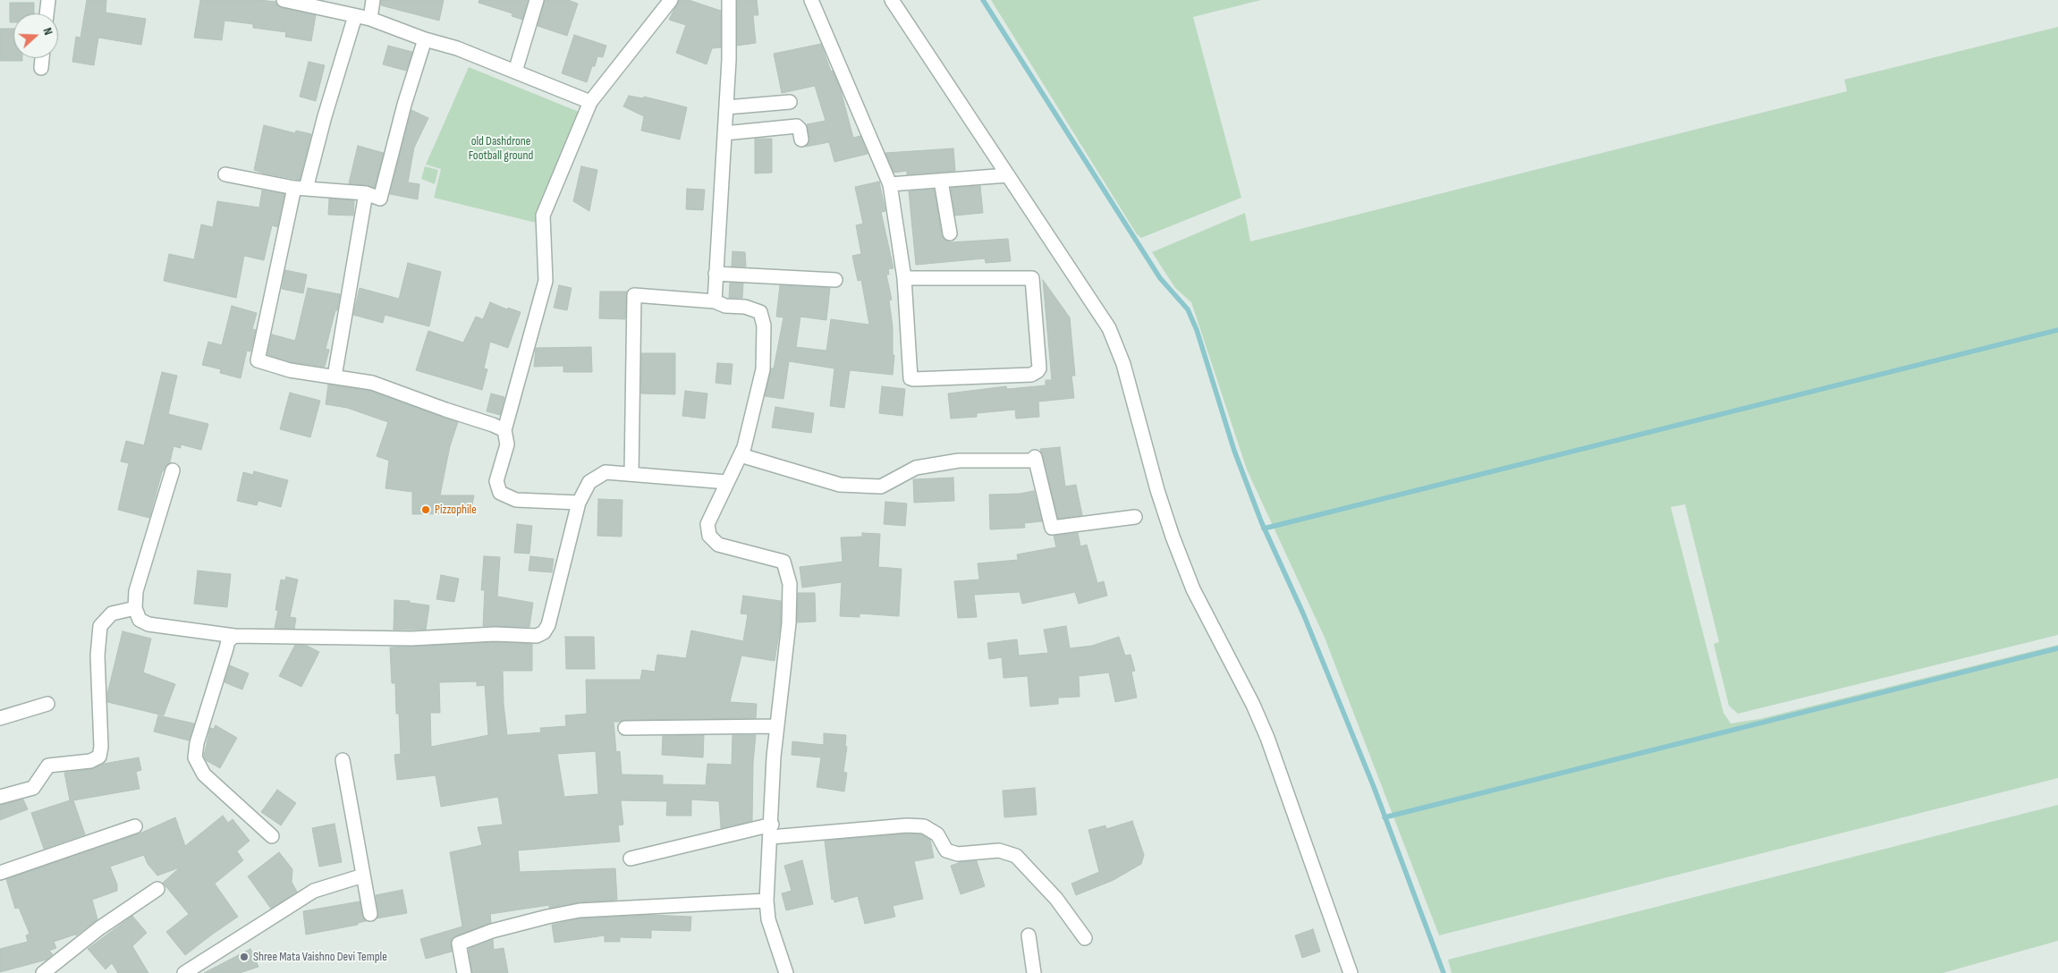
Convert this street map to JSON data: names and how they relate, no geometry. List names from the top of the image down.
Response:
{
  "parks": ["old Dashdrone Football ground"],
  "places": ["Pizzophile", "Shree Mata Vaishno Devi Temple"],
  "north": "right"
}
